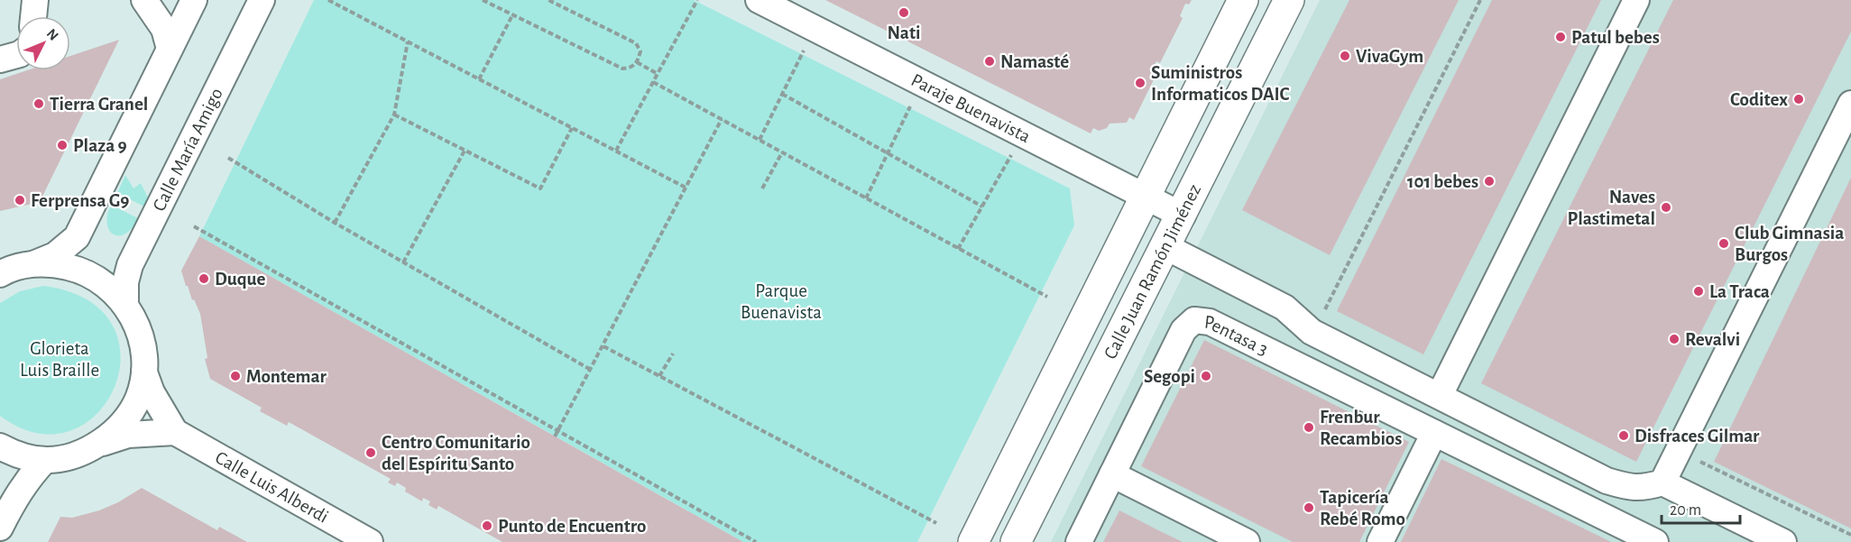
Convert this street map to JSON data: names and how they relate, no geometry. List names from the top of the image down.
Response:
{
  "streets": {
    "main road": ["Calle Juan Ramón Jiménez"],
    "street": [
      "Paraje Buenavista",
      "Calle María Amigo",
      "Pentasa 3",
      "Calle Luis Alberdi"
    ]
  },
  "crossings": [
    ["Paraje Buenavista", "Calle Juan Ramón Jiménez"]
  ],
  "parks": ["Parque Buenavista", "Glorieta Luis Braille"],
  "places": [
    "Nati",
    "Patul bebes",
    "VivaGym",
    "Namasté",
    "Suministros Informaticos DAIC",
    "Coditex",
    "Tierra Granel",
    "Plaza 9",
    "101 bebes",
    "Ferprensa G9",
    "Naves Plastimetal",
    "Club Gimnasia Burgos",
    "Duque",
    "La Traca",
    "Revalvi",
    "Montemar",
    "Segopi",
    "Frenbur Recambios",
    "Disfraces Gilmar",
    "Centro Comunitario del Espíritu Santo",
    "Tapicería Rebé Romo",
    "Punto de Encuentro"
  ],
  "scale_bar": "20 m",
  "north": "top right"
}
